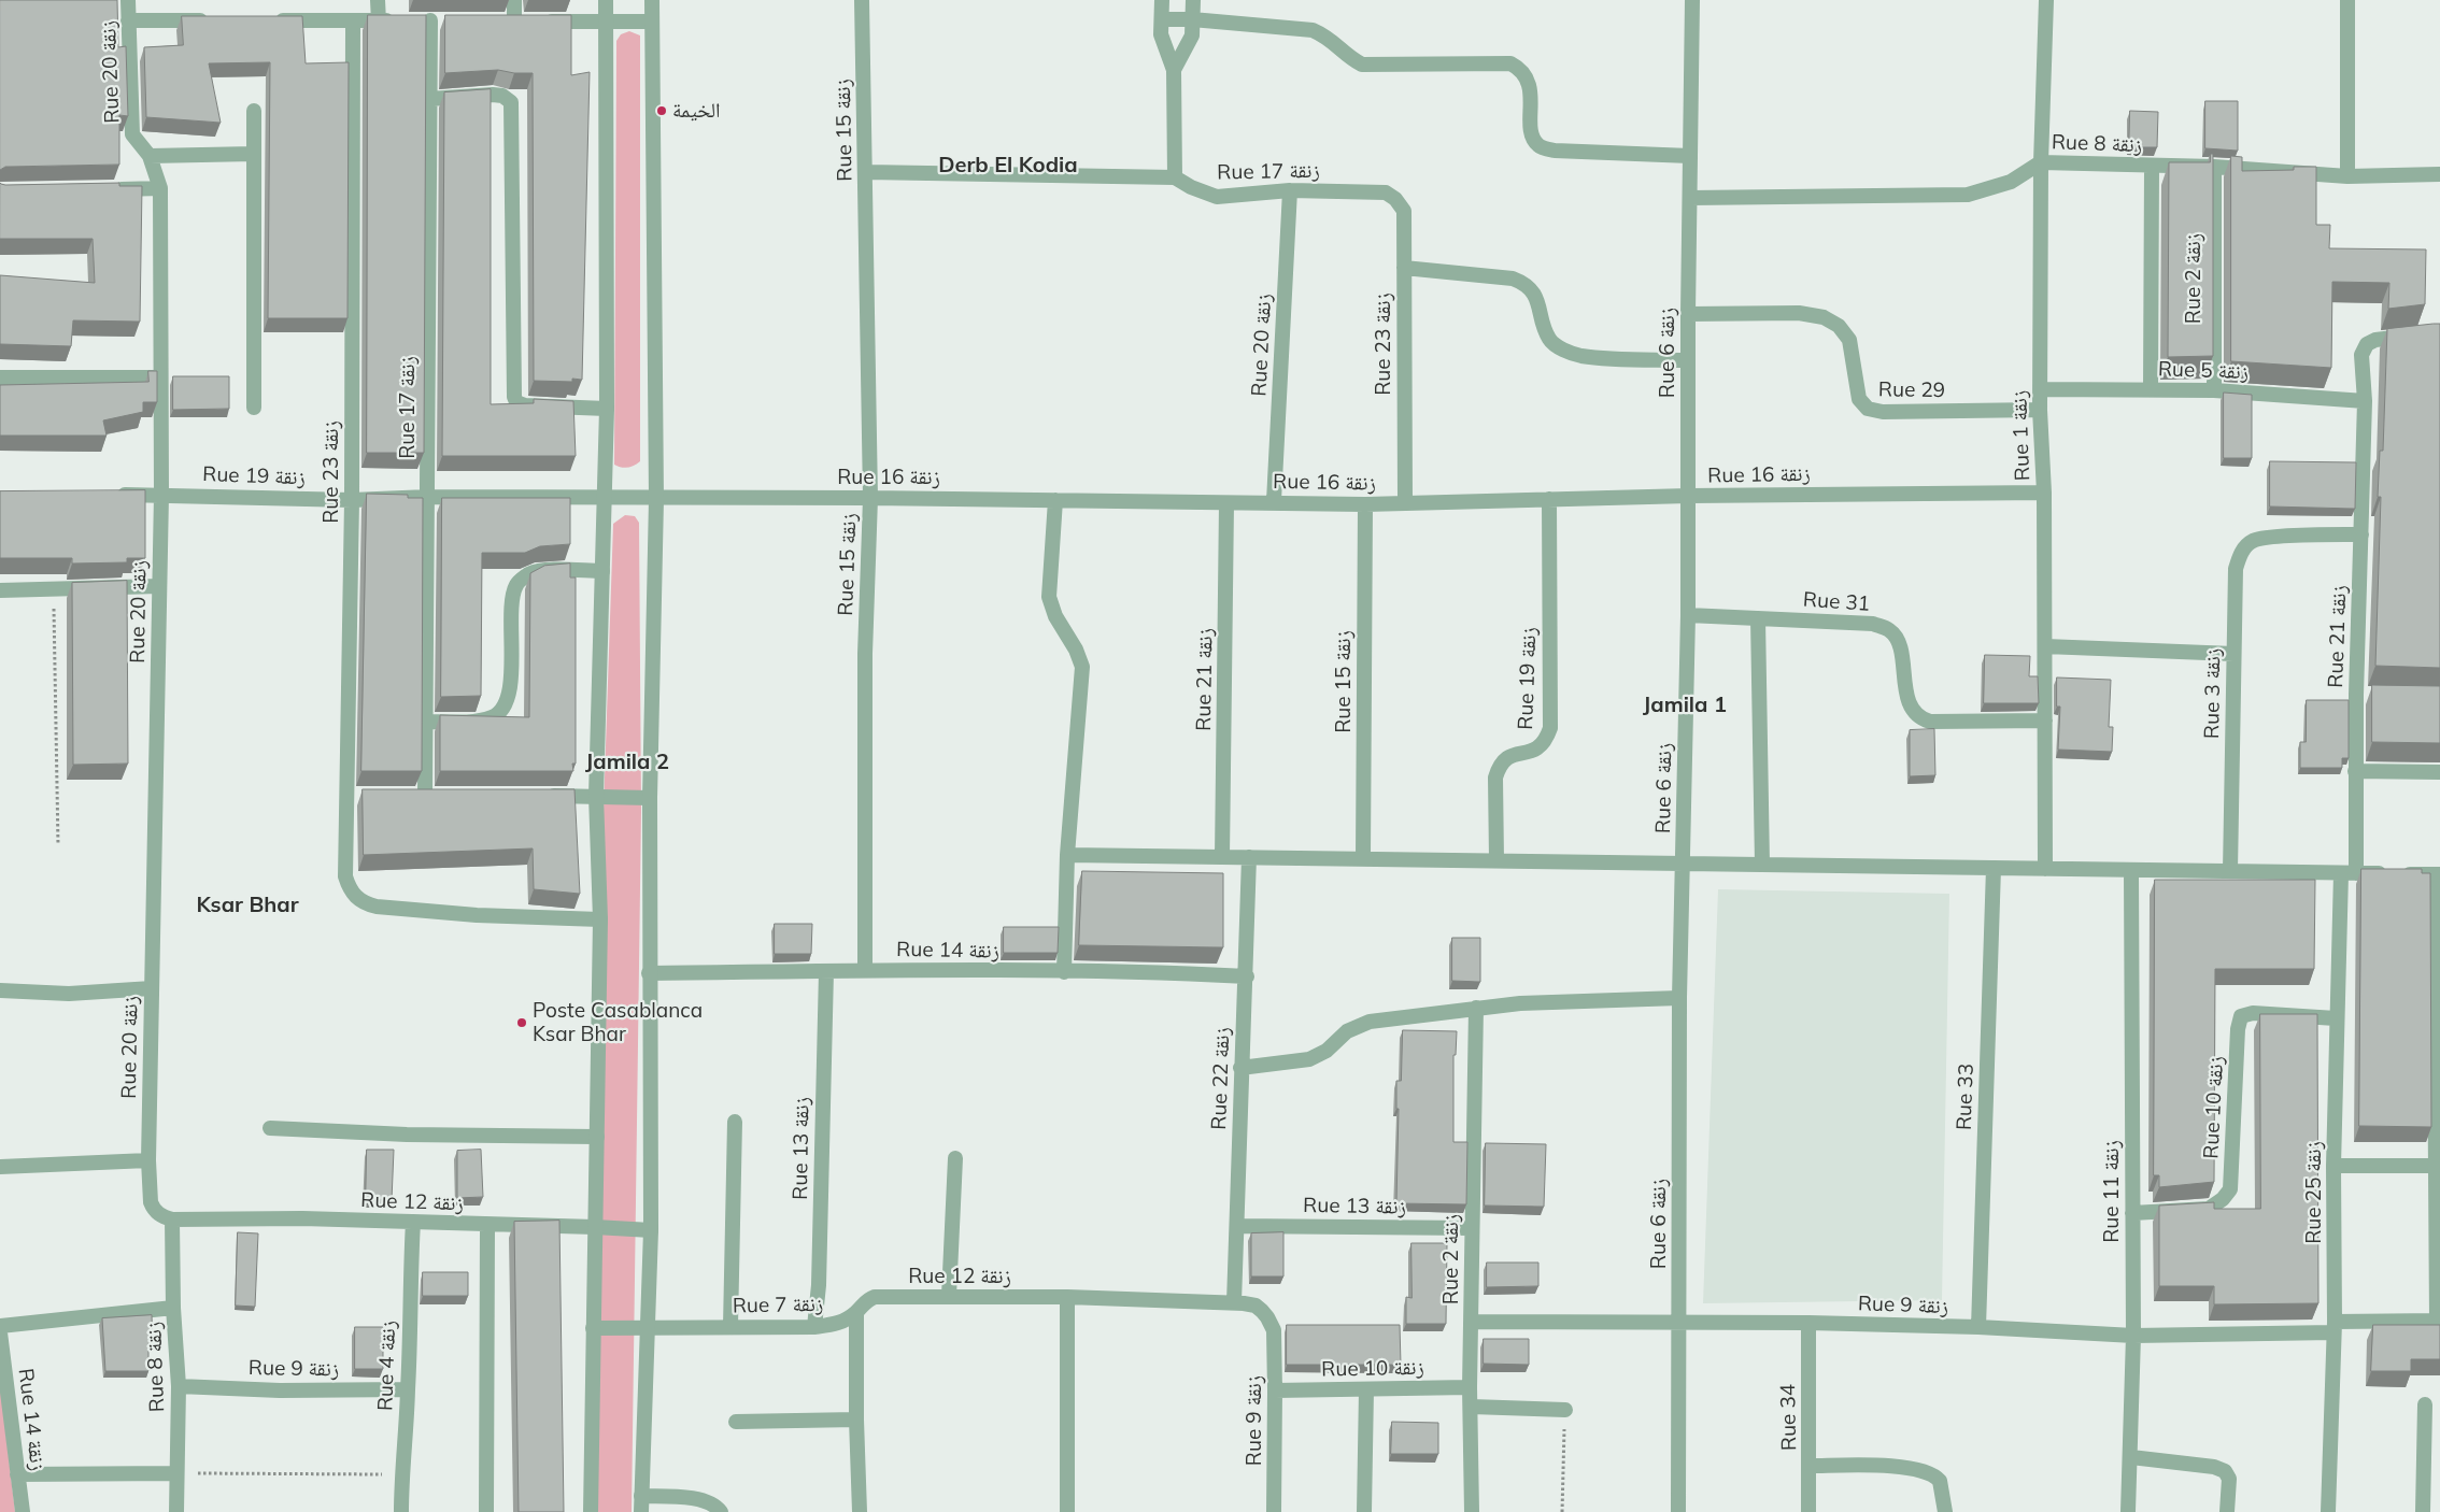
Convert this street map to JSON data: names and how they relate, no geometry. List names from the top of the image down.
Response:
{
  "streets": {
    "street": [
      "Rue 20 زنقة",
      "Rue 15 زنقة",
      "Rue 8 زنقة",
      "Rue 17 زنقة",
      "Rue 2 زنقة",
      "Rue 23 زنقة",
      "Rue 6 زنقة",
      "Rue 5 زنقة",
      "Rue 29",
      "Rue 1 زنقة",
      "Rue 16 زنقة",
      "Rue 19 زنقة",
      "Rue 31",
      "Rue 21 زنقة",
      "Rue 3 زنقة",
      "Rue 14 زنقة",
      "Rue 22 زنقة",
      "Rue 33",
      "Rue 10 زنقة",
      "Rue 13 زنقة",
      "Rue 11 زنقة",
      "Rue 25 زنقة",
      "Rue 12 زنقة",
      "Rue 7 زنقة",
      "Rue 9 زنقة",
      "Rue 4 زنقة",
      "Rue 34"
    ]
  },
  "crossings": [
    ["Rue 20 زنقة", "Rue 8 زنقة"],
    ["Rue 20 زنقة", "Rue 17 زنقة"],
    ["Rue 20 زنقة", "Rue 16 زنقة"],
    ["Rue 20 زنقة", "Rue 19 زنقة"],
    ["Rue 20 زنقة", "Rue 12 زنقة"],
    ["Rue 15 زنقة", "Rue 17 زنقة"],
    ["Rue 15 زنقة", "Rue 16 زنقة"],
    ["Rue 15 زنقة", "Rue 14 زنقة"],
    ["Rue 8 زنقة", "Rue 2 زنقة"],
    ["Rue 8 زنقة", "Rue 6 زنقة"],
    ["Rue 8 زنقة", "Rue 1 زنقة"],
    ["Rue 8 زنقة", "Rue 12 زنقة"],
    ["Rue 8 زنقة", "Rue 9 زنقة"],
    ["Rue 17 زنقة", "Rue 23 زنقة"],
    ["Rue 17 زنقة", "Rue 19 زنقة"],
    ["Rue 2 زنقة", "Rue 5 زنقة"],
    ["Rue 2 زنقة", "Rue 10 زنقة"],
    ["Rue 2 زنقة", "Rue 13 زنقة"],
    ["Rue 2 زنقة", "Rue 9 زنقة"],
    ["Rue 23 زنقة", "Rue 16 زنقة"],
    ["Rue 23 زنقة", "Rue 19 زنقة"],
    ["Rue 6 زنقة", "Rue 29"],
    ["Rue 6 زنقة", "Rue 16 زنقة"],
    ["Rue 6 زنقة", "Rue 31"],
    ["Rue 6 زنقة", "Rue 9 زنقة"],
    ["Rue 5 زنقة", "Rue 1 زنقة"],
    ["Rue 5 زنقة", "Rue 21 زنقة"],
    ["Rue 29", "Rue 1 زنقة"],
    ["Rue 1 زنقة", "Rue 16 زنقة"],
    ["Rue 1 زنقة", "Rue 31"],
    ["Rue 16 زنقة", "Rue 19 زنقة"],
    ["Rue 16 زنقة", "Rue 21 زنقة"],
    ["Rue 21 زنقة", "Rue 3 زنقة"],
    ["Rue 14 زنقة", "Rue 22 زنقة"],
    ["Rue 14 زنقة", "Rue 13 زنقة"],
    ["Rue 22 زنقة", "Rue 13 زنقة"],
    ["Rue 22 زنقة", "Rue 9 زنقة"],
    ["Rue 33", "Rue 9 زنقة"],
    ["Rue 10 زنقة", "Rue 11 زنقة"],
    ["Rue 10 زنقة", "Rue 25 زنقة"],
    ["Rue 10 زنقة", "Rue 9 زنقة"],
    ["Rue 13 زنقة", "Rue 7 زنقة"],
    ["Rue 11 زنقة", "Rue 9 زنقة"],
    ["Rue 25 زنقة", "Rue 9 زنقة"],
    ["Rue 12 زنقة", "Rue 7 زنقة"],
    ["Rue 12 زنقة", "Rue 4 زنقة"],
    ["Rue 9 زنقة", "Rue 4 زنقة"],
    ["Rue 9 زنقة", "Rue 34"]
  ],
  "districts": [
    "Derb El Kodia",
    "Jamila 1",
    "Jamila 2",
    "Ksar Bhar"
  ],
  "places": ["الخيمة", "Poste Casablanca Ksar Bhar"]
}
